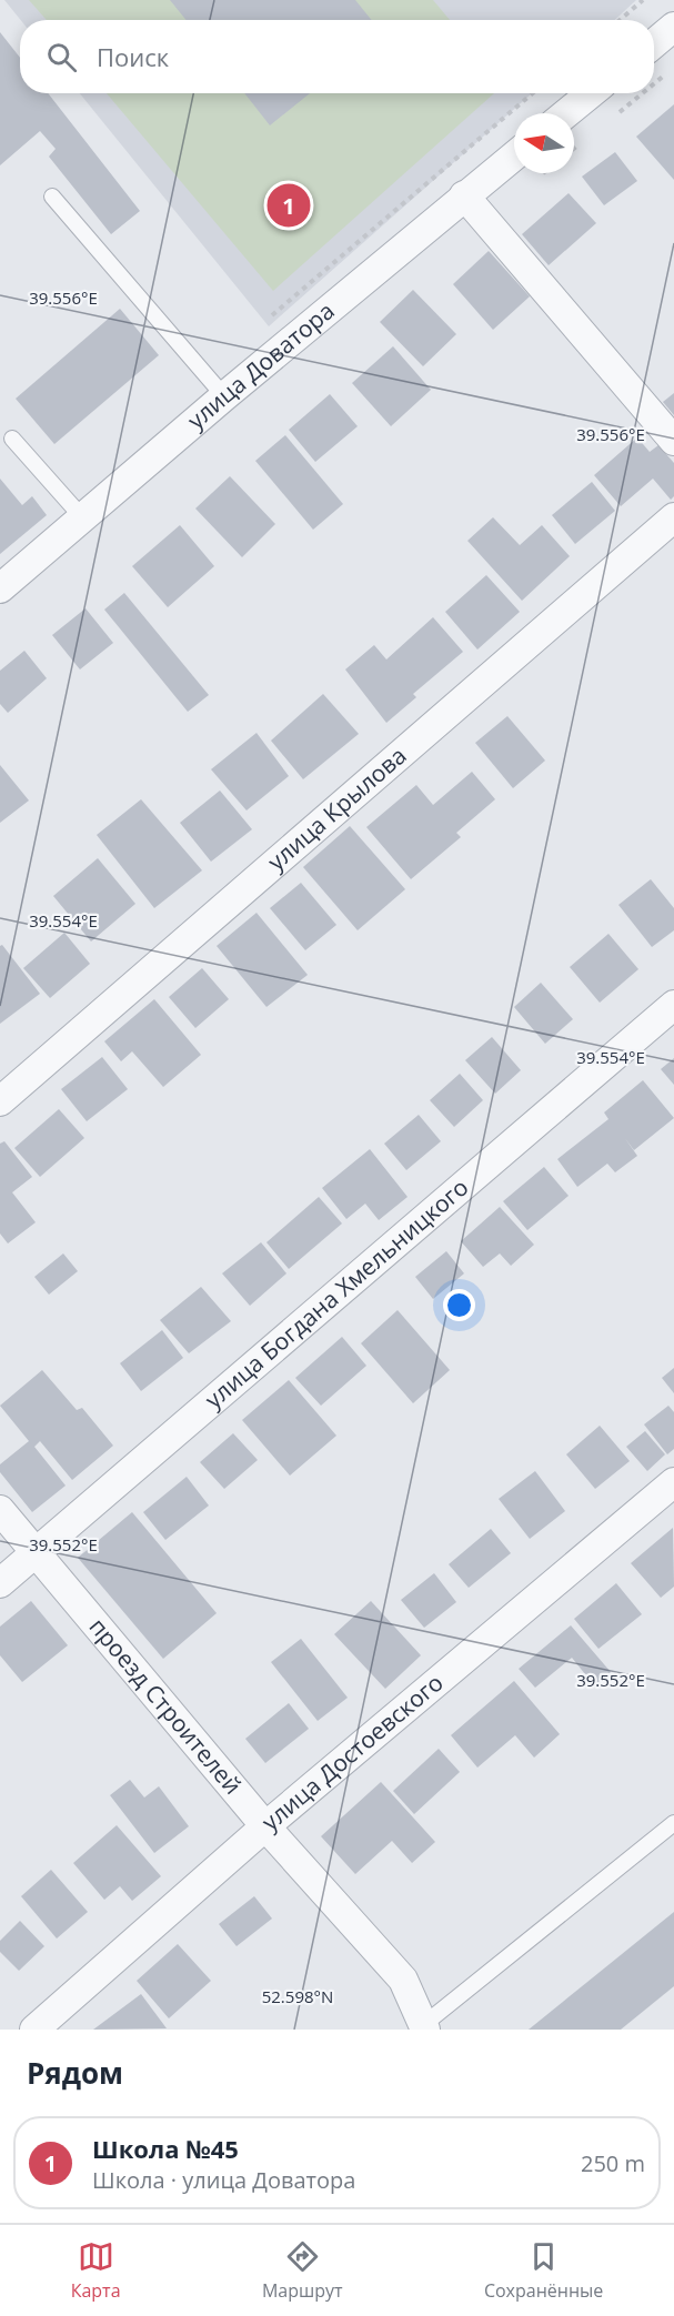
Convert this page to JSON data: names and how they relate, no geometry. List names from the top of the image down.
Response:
{
  "streets": {
    "street": [
      "улица Доватора",
      "улица Крылова",
      "улица Богдана Хмельницкого",
      "проезд Строителей",
      "улица Достоевского"
    ]
  },
  "crossings": [
    ["улица Богдана Хмельницкого", "проезд Строителей"],
    ["проезд Строителей", "улица Достоевского"]
  ],
  "north": "left",
  "page": {
    "search": "Поиск",
    "pins": "1",
    "heading": "Рядом",
    "list": [
      {
        "mark": "1",
        "name": "Школа №45",
        "note": "Школа · улица Доватора",
        "value": "250 m"
      }
    ],
    "nav": ["Карта", "Маршрут", "Сохранённые"]
  },
  "coordinates": [
    "39.556°E",
    "39.554°E",
    "39.552°E",
    "52.598°N"
  ]
}
